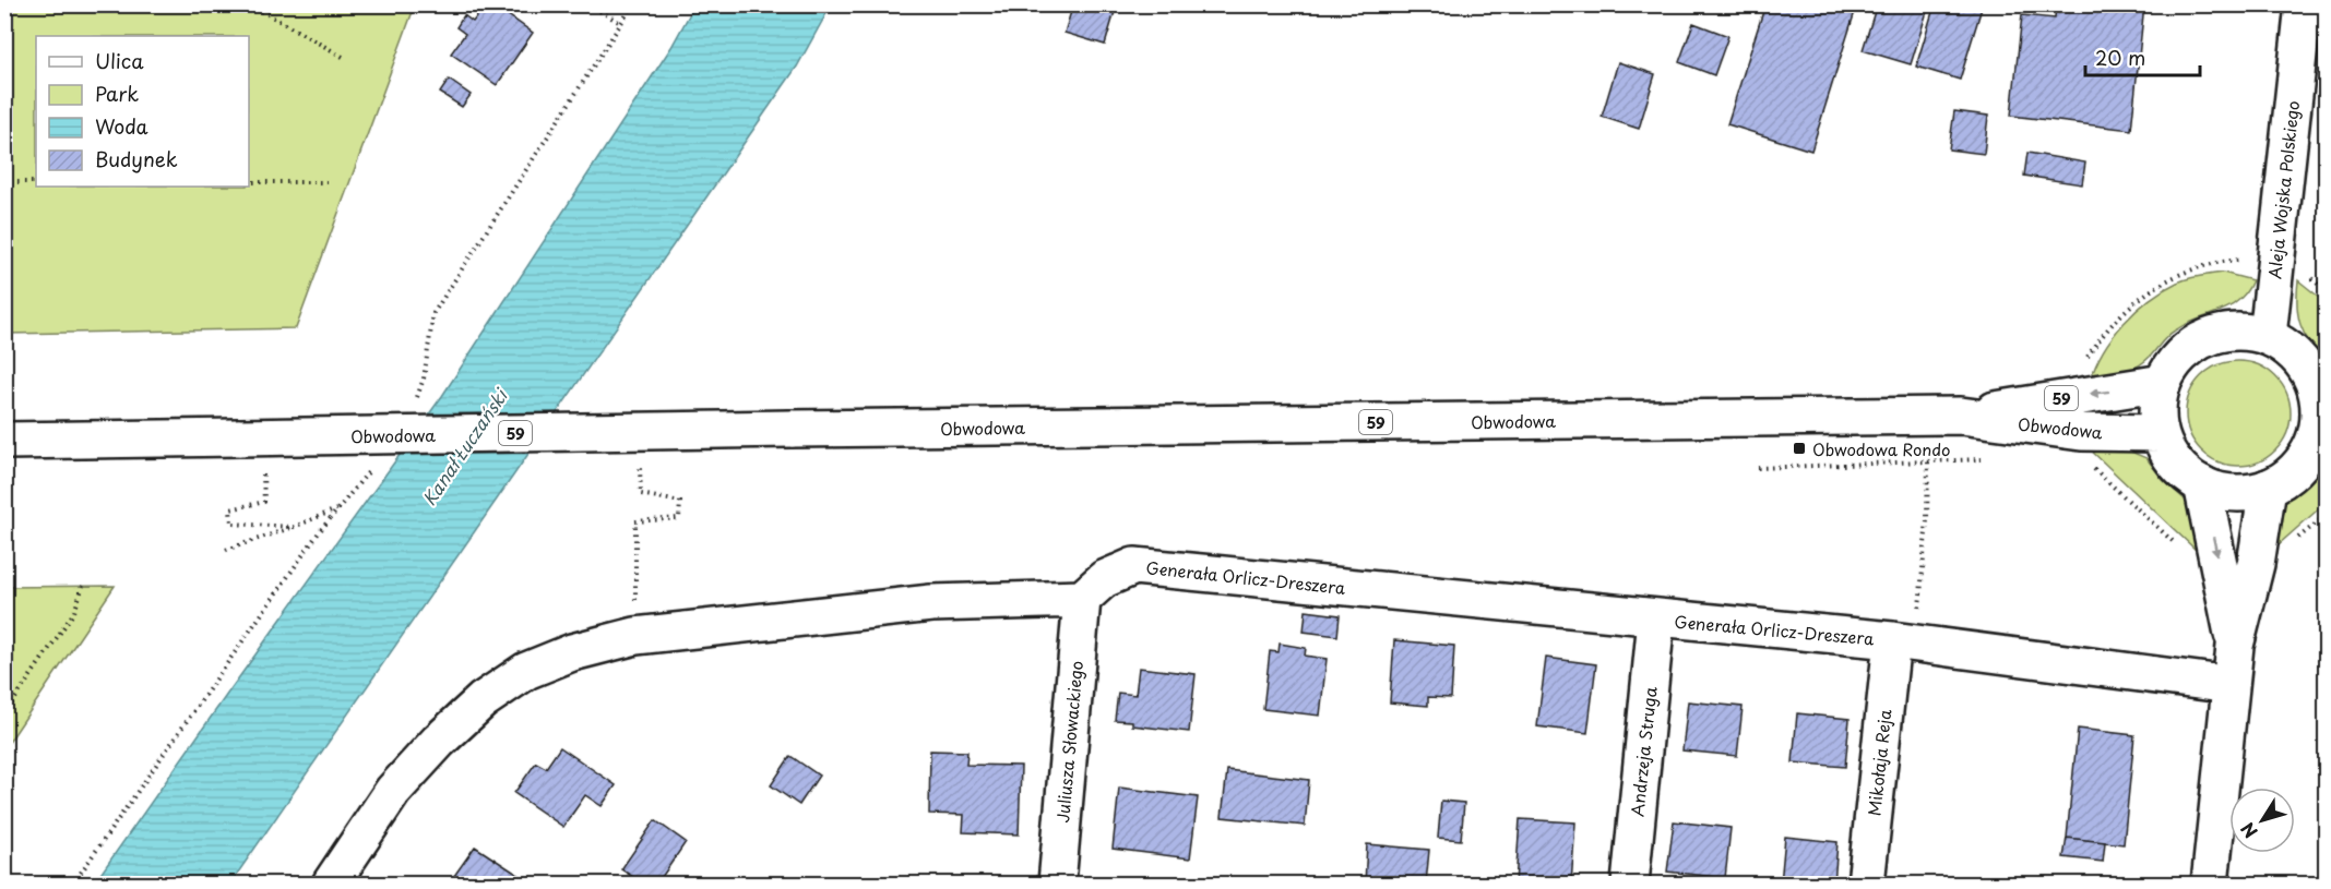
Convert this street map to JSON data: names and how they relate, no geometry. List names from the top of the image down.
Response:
{
  "streets": {
    "street": [
      "Aleja Wojska Polskiego",
      "59",
      "Obwodowa",
      "Generała Orlicz-Dreszera",
      "Juliusza Słowackiego",
      "Andrzeja Struga",
      "Mikołaja Reja"
    ]
  },
  "crossings": [
    ["Aleja Wojska Polskiego", "Obwodowa"],
    ["Generała Orlicz-Dreszera", "Juliusza Słowackiego"],
    ["Generała Orlicz-Dreszera", "Andrzeja Struga"],
    ["Generała Orlicz-Dreszera", "Mikołaja Reja"]
  ],
  "water": ["Kanał Łuczański"],
  "places": {
    "transit": ["Obwodowa Rondo"]
  },
  "legend": [
    "Ulica",
    "Park",
    "Woda",
    "Budynek"
  ],
  "scale_bar": "20 m",
  "north": "bottom left"
}
